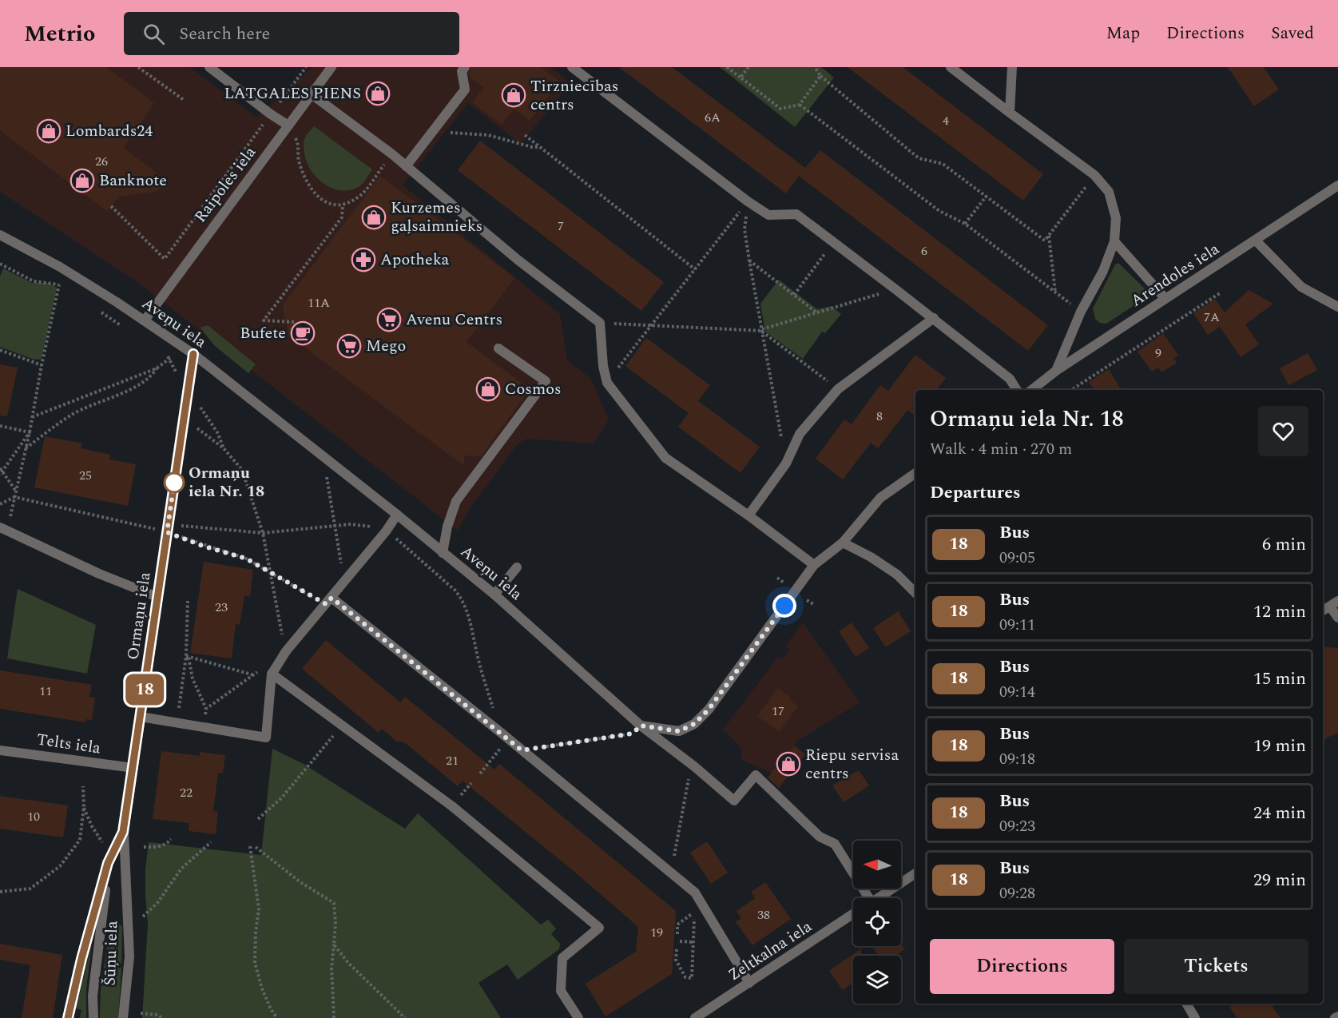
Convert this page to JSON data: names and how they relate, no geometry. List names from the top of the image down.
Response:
{
  "streets": {
    "street": [
      "Raipoles iela",
      "Arendoles iela",
      "Aveņu iela",
      "Ormaņu iela",
      "Telts iela",
      "Zeltkalna iela",
      "Šūņu iela"
    ]
  },
  "crossings": [
    ["Raipoles iela", "Aveņu iela"],
    ["Aveņu iela", "Ormaņu iela"],
    ["Ormaņu iela", "Telts iela"],
    ["Ormaņu iela", "Šūņu iela"]
  ],
  "places": {
    "shop": [
      "LATGALES PIENS",
      "Tirzniecības centrs",
      "Lombards24",
      "Banknote",
      "Kurzemes gaļsaimnieks",
      "Cosmos",
      "Riepu servisa centrs"
    ],
    "pharmacy": ["Apotheka"],
    "supermarket": ["Avenu Centrs", "Mego"],
    "cafe": ["Bufete"],
    "other": ["Ormaņu iela Nr. 18"]
  },
  "lines": ["bus line 18"],
  "house_numbers": [
    "6A",
    "4",
    "26",
    "7",
    "6",
    "11A",
    "7A",
    "9",
    "8",
    "25",
    "23",
    "11",
    "17",
    "21",
    "22",
    "10",
    "38",
    "19"
  ],
  "north": "left",
  "page": {
    "header": "Metrio",
    "search": "Search here",
    "nav": ["Map", "Directions", "Saved"],
    "on_map": "18",
    "heading": [
      ["Ormaņu iela Nr. 18", "Walk · 4 min · 270 m"],
      "Departures"
    ],
    "list": [
      {
        "mark": "18",
        "name": "Bus",
        "note": "09:05",
        "value": "6 min"
      },
      {
        "mark": "18",
        "name": "Bus",
        "note": "09:11",
        "value": "12 min"
      },
      {
        "mark": "18",
        "name": "Bus",
        "note": "09:14",
        "value": "15 min"
      },
      {
        "mark": "18",
        "name": "Bus",
        "note": "09:18",
        "value": "19 min"
      },
      {
        "mark": "18",
        "name": "Bus",
        "note": "09:23",
        "value": "24 min"
      },
      {
        "mark": "18",
        "name": "Bus",
        "note": "09:28",
        "value": "29 min"
      }
    ],
    "buttons": ["Directions", "Tickets"]
  }
}
